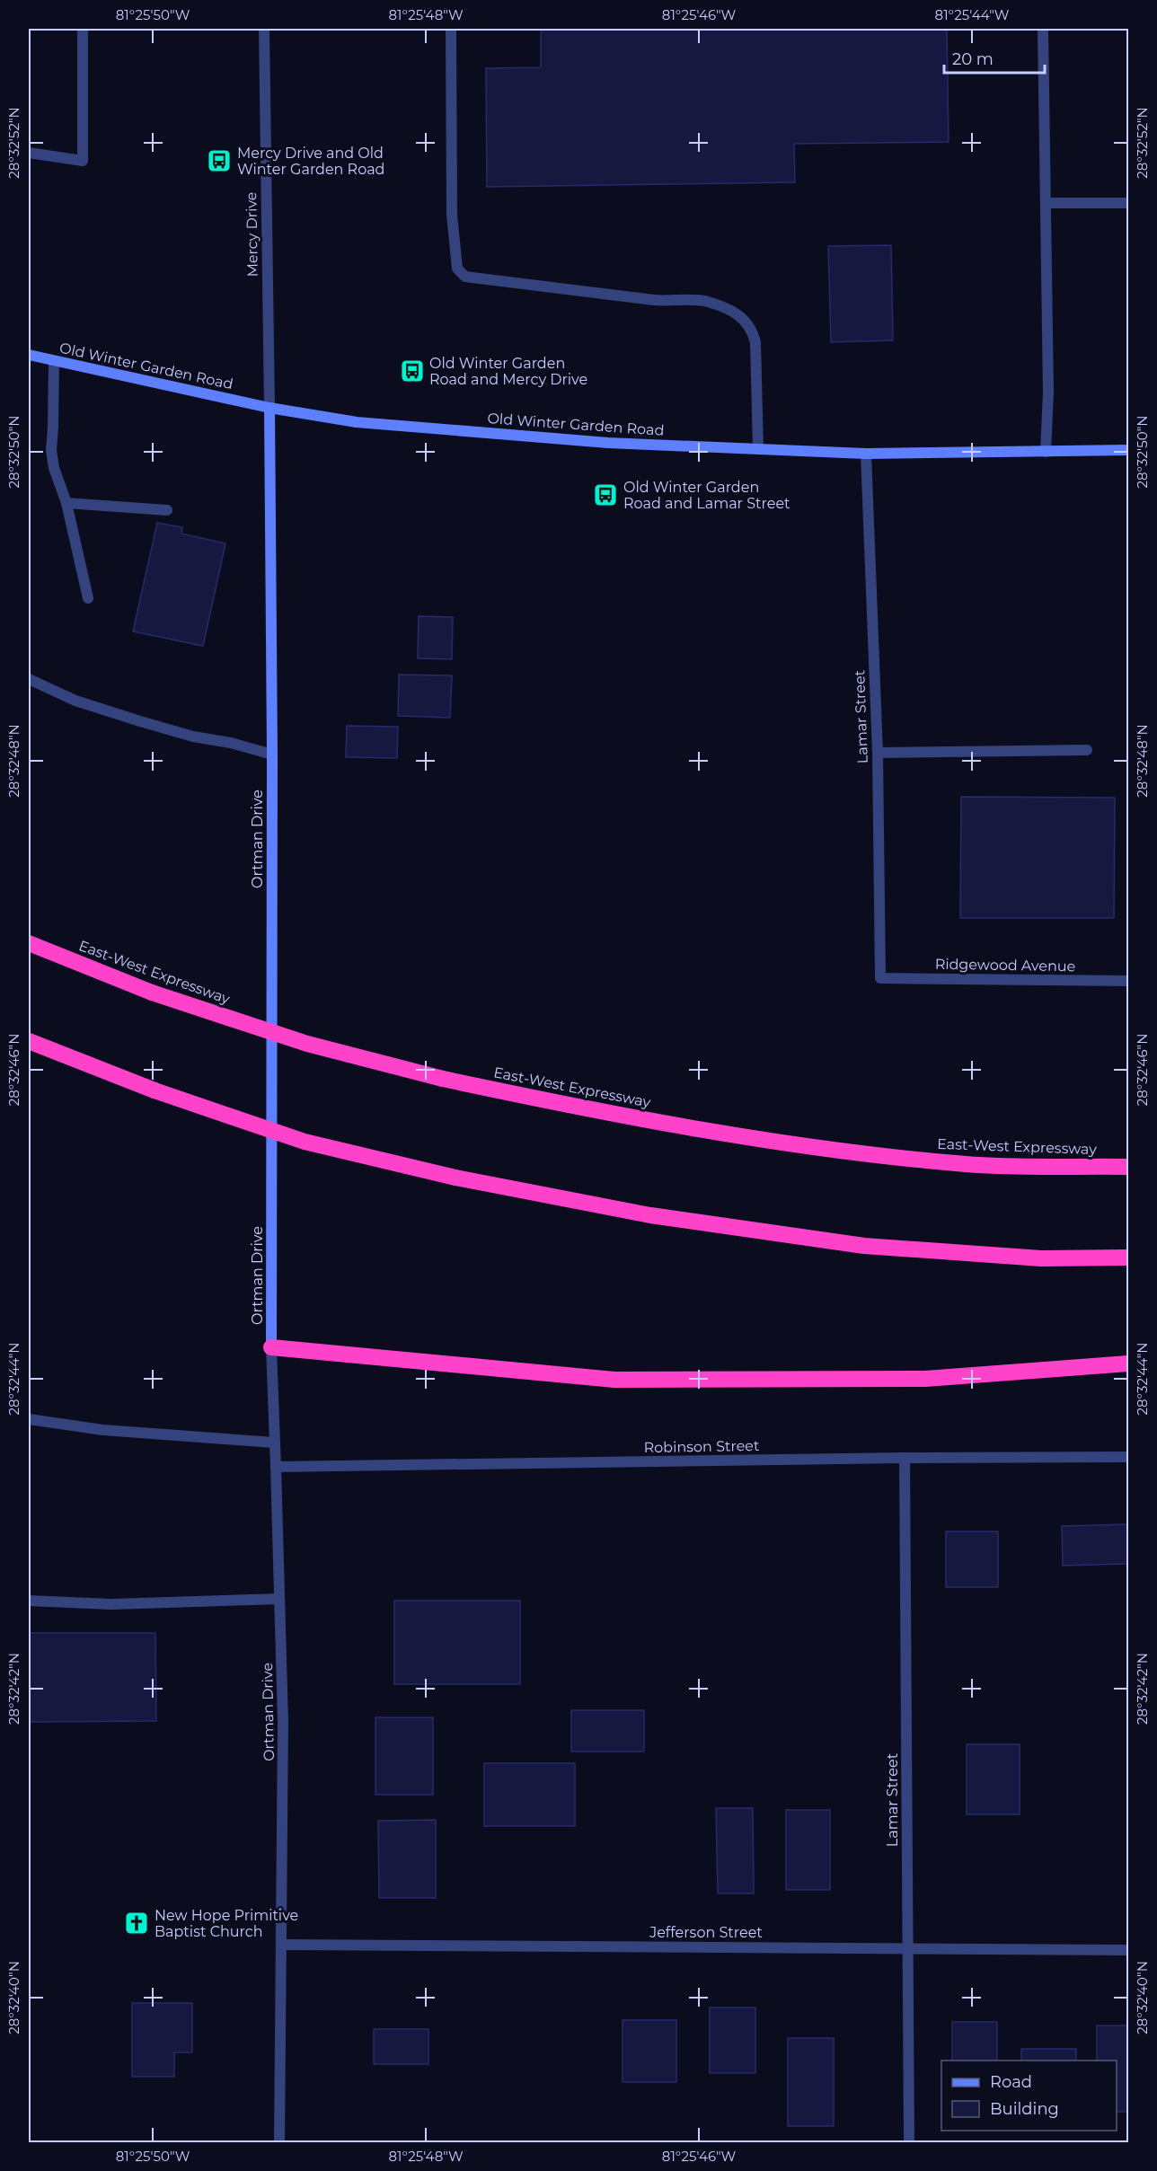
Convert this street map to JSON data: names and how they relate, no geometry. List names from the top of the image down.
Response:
{
  "streets": {
    "highway": ["East-West Expressway"],
    "main road": ["Old Winter Garden Road", "Ortman Drive"],
    "street": [
      "Mercy Drive",
      "Lamar Street",
      "Ridgewood Avenue",
      "Robinson Street",
      "Jefferson Street"
    ]
  },
  "crossings": [
    ["Mercy Drive", "Old Winter Garden Road"],
    ["Mercy Drive", "Ortman Drive"],
    ["Old Winter Garden Road", "Lamar Street"],
    ["Old Winter Garden Road", "Ortman Drive"],
    ["Lamar Street", "Ridgewood Avenue"],
    ["Lamar Street", "Robinson Street"],
    ["Lamar Street", "Jefferson Street"],
    ["Ortman Drive", "Robinson Street"],
    ["Ortman Drive", "Jefferson Street"]
  ],
  "places": {
    "bus stop": ["Mercy Drive and Old Winter Garden Road", "Old Winter Garden Road and Mercy Drive", "Old Winter Garden Road and Lamar Street"],
    "church": ["New Hope Primitive Baptist Church"]
  },
  "legend": ["Road", "Building"],
  "scale_bar": "20 m",
  "coordinates": [
    "81°25'50\"W",
    "81°25'48\"W",
    "81°25'46\"W",
    "81°25'44\"W",
    "28°32'52\"N",
    "28°32'50\"N",
    "28°32'48\"N",
    "28°32'46\"N",
    "28°32'44\"N",
    "28°32'42\"N",
    "28°32'40\"N"
  ]
}
